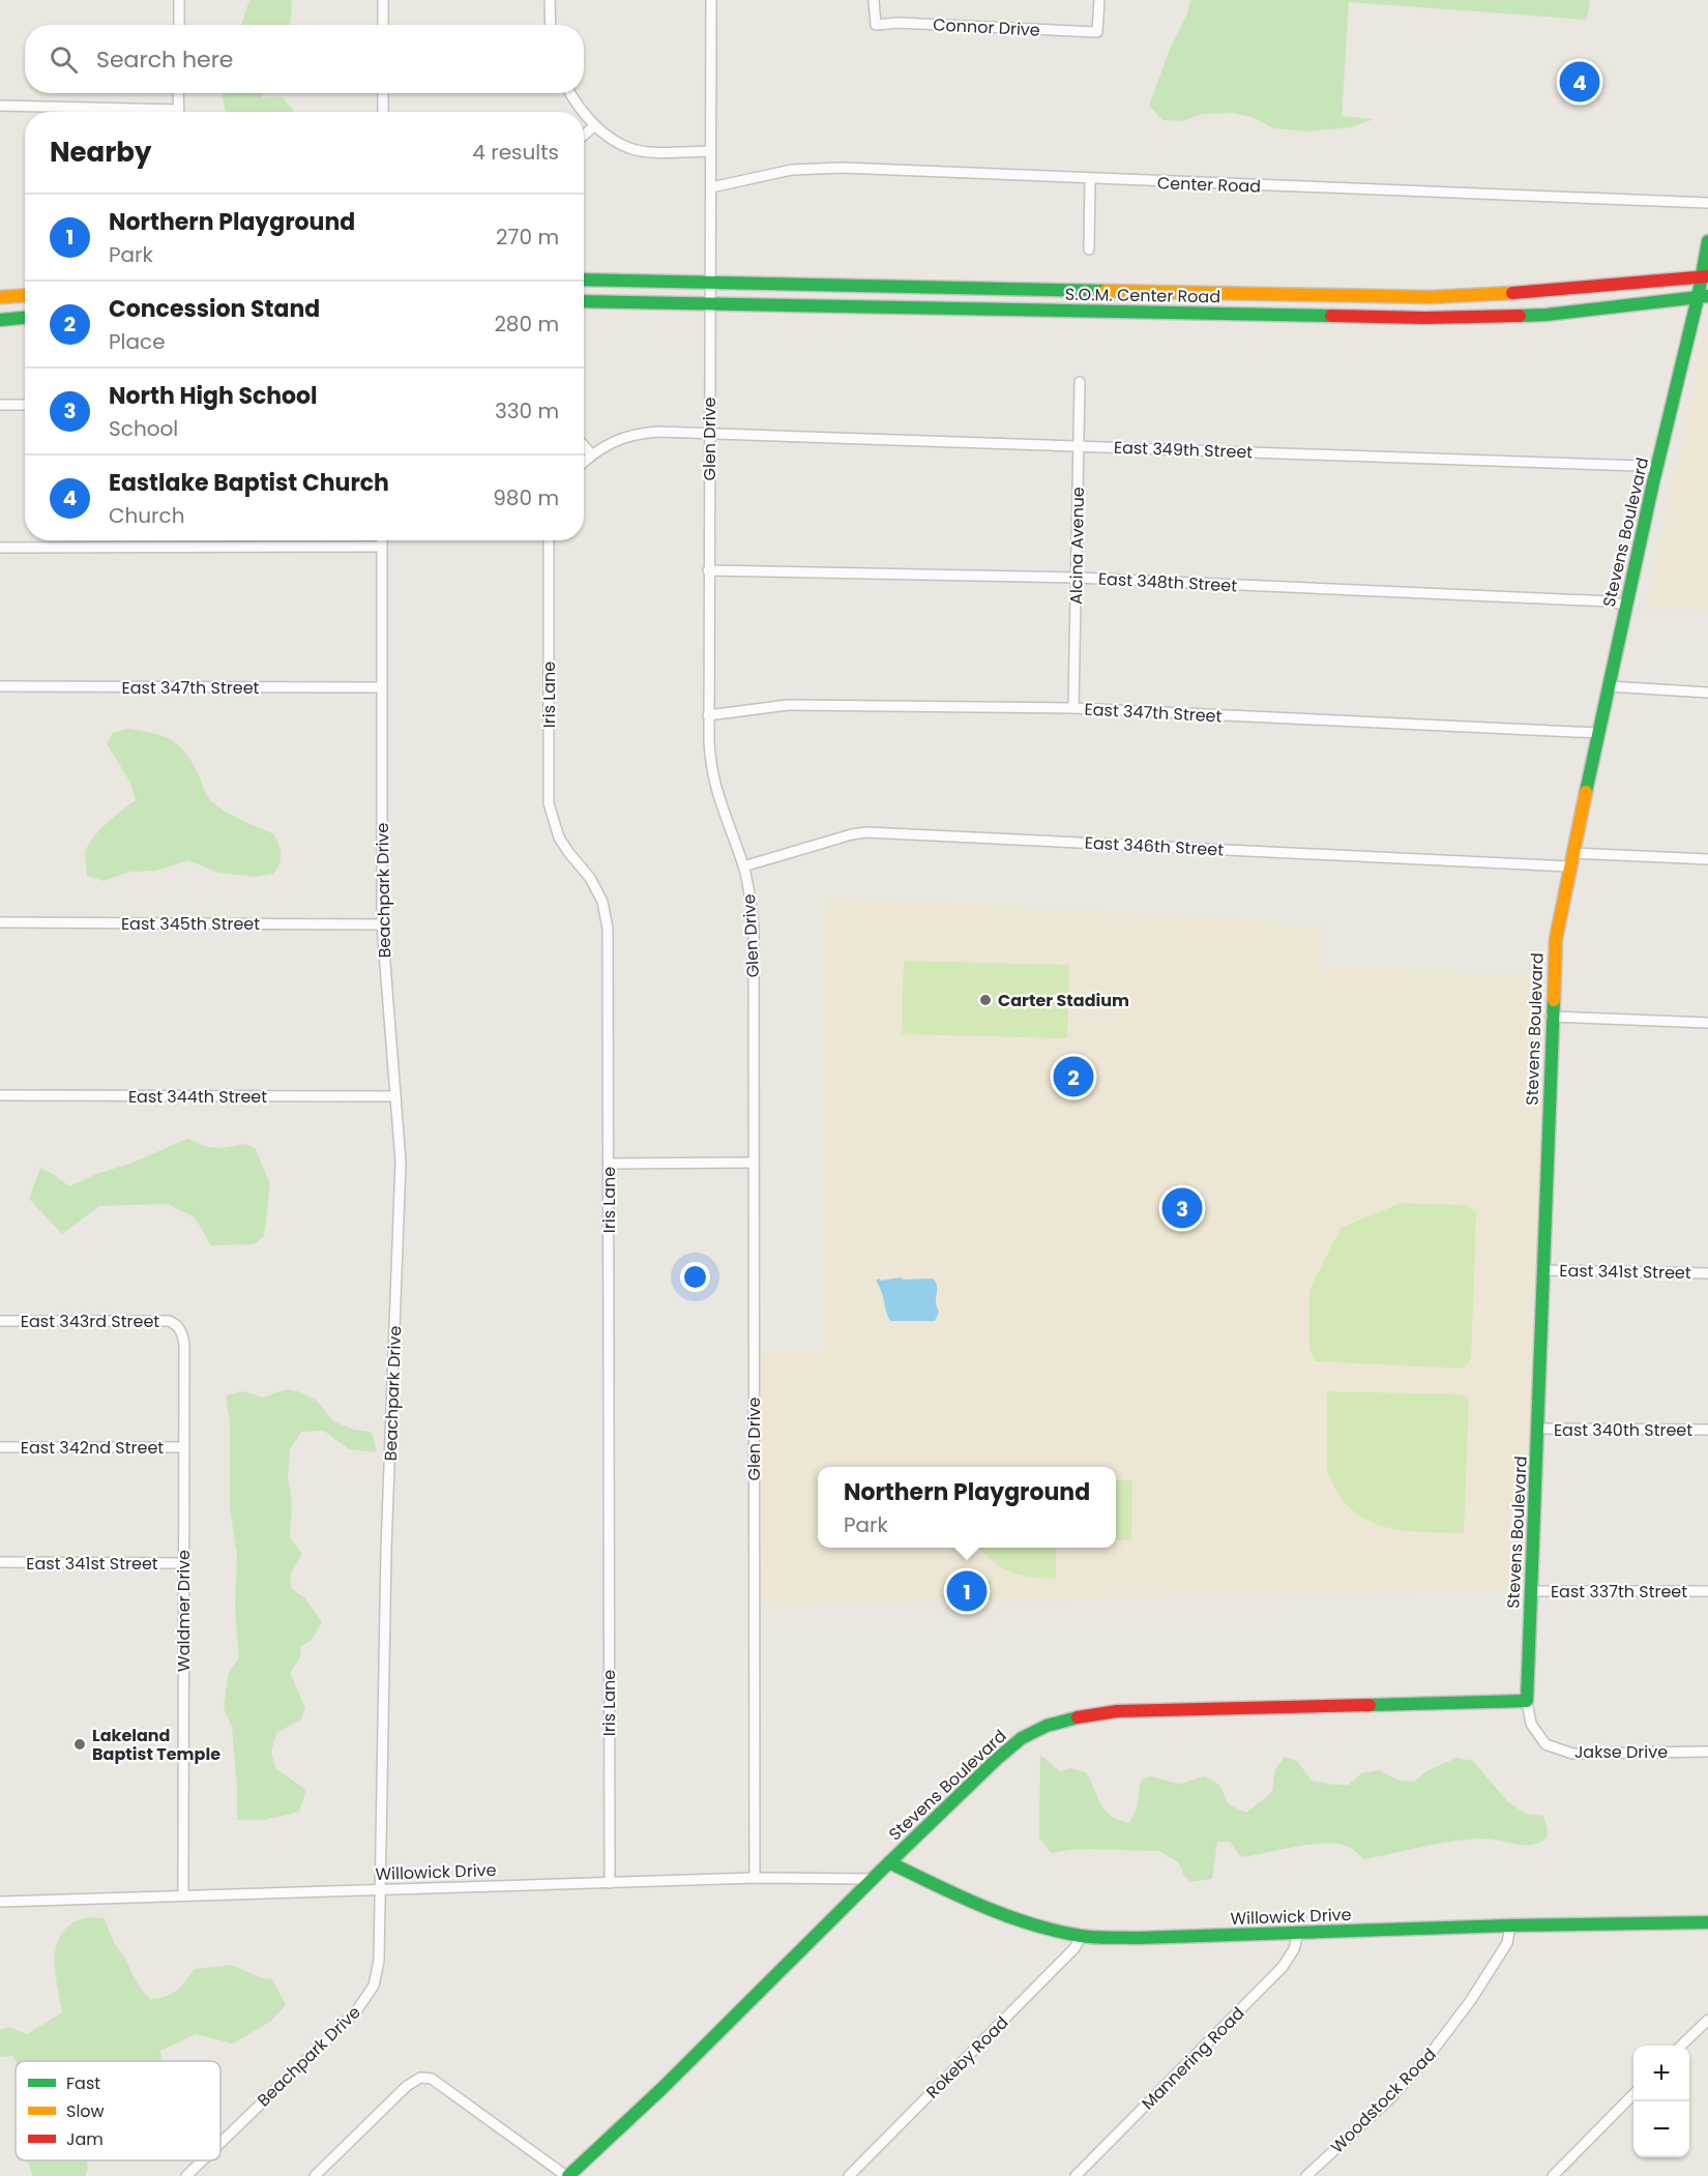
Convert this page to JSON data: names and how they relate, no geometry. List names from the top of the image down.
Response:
{
  "streets": {
    "street": [
      "Connor Drive",
      "Center Road",
      "S.O.M. Center Road",
      "Glen Drive",
      "East 349th Street",
      "Stevens Boulevard",
      "Alcina Avenue",
      "East 348th Street",
      "East 347th Street",
      "Iris Lane",
      "East 346th Street",
      "Beachpark Drive",
      "East 345th Street",
      "East 344th Street",
      "East 341st Street",
      "East 343rd Street",
      "East 340th Street",
      "East 342nd Street",
      "East 337th Street",
      "Waldmer Drive",
      "Jakse Drive",
      "Willowick Drive",
      "Rokeby Road",
      "Mannering Road",
      "Woodstock Road"
    ]
  },
  "crossings": [
    ["Center Road", "Glen Drive"],
    ["S.O.M. Center Road", "Glen Drive"],
    ["S.O.M. Center Road", "Stevens Boulevard"],
    ["Glen Drive", "East 349th Street"],
    ["Glen Drive", "East 348th Street"],
    ["Glen Drive", "East 347th Street"],
    ["Glen Drive", "East 346th Street"],
    ["Glen Drive", "Willowick Drive"],
    ["East 349th Street", "Stevens Boulevard"],
    ["East 349th Street", "Alcina Avenue"],
    ["Stevens Boulevard", "East 348th Street"],
    ["Stevens Boulevard", "East 347th Street"],
    ["Stevens Boulevard", "East 346th Street"],
    ["Stevens Boulevard", "East 341st Street"],
    ["Stevens Boulevard", "East 340th Street"],
    ["Stevens Boulevard", "East 337th Street"],
    ["Stevens Boulevard", "Jakse Drive"],
    ["Stevens Boulevard", "Willowick Drive"],
    ["Alcina Avenue", "East 348th Street"],
    ["Alcina Avenue", "East 347th Street"],
    ["East 347th Street", "Beachpark Drive"],
    ["Iris Lane", "Willowick Drive"],
    ["Beachpark Drive", "East 345th Street"],
    ["Beachpark Drive", "East 344th Street"],
    ["Beachpark Drive", "Willowick Drive"],
    ["East 341st Street", "Waldmer Drive"],
    ["East 343rd Street", "Waldmer Drive"],
    ["East 342nd Street", "Waldmer Drive"],
    ["Waldmer Drive", "Willowick Drive"],
    ["Willowick Drive", "Rokeby Road"],
    ["Willowick Drive", "Mannering Road"],
    ["Willowick Drive", "Woodstock Road"]
  ],
  "places": ["Carter Stadium", "Lakeland Baptist Temple"],
  "legend": ["Fast", "Slow", "Jam"],
  "page": {
    "search": "Search here",
    "pins": [
      "4",
      "2",
      "3",
      "1"
    ],
    "heading": ["Nearby", "4 results"],
    "list": [
      {
        "mark": "1",
        "name": "Northern Playground",
        "note": "Park",
        "value": "270 m"
      },
      {
        "mark": "2",
        "name": "Concession Stand",
        "note": "Place",
        "value": "280 m"
      },
      {
        "mark": "3",
        "name": "North High School",
        "note": "School",
        "value": "330 m"
      },
      {
        "mark": "4",
        "name": "Eastlake Baptist Church",
        "note": "Church",
        "value": "980 m"
      }
    ],
    "popup": ["Northern Playground", "Park"],
    "map_buttons": ["+", "−"]
  }
}
